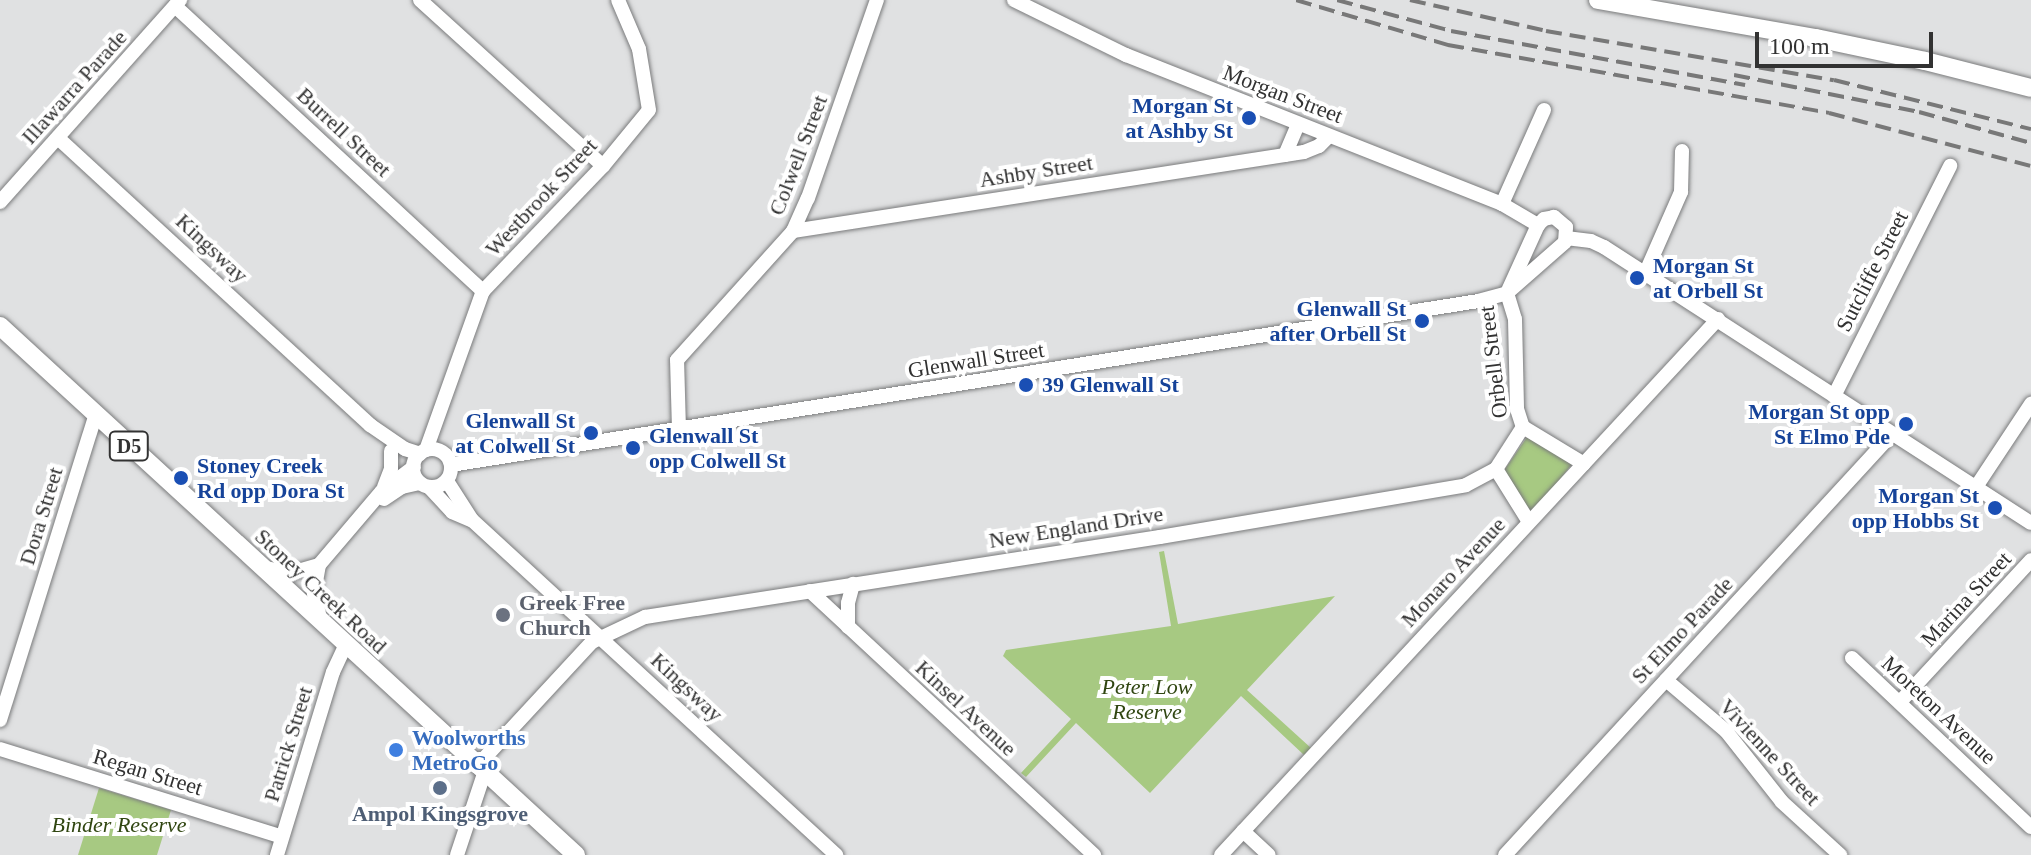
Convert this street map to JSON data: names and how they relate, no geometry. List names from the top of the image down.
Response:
{
  "streets": {
    "main road": ["D5", "Stoney Creek Road"],
    "street": [
      "Illawarra Parade",
      "Morgan Street",
      "Burrell Street",
      "Colwell Street",
      "Ashby Street",
      "Westbrook Street",
      "Kingsway",
      "Sutcliffe Street",
      "Glenwall Street",
      "Orbell Street",
      "Dora Street",
      "New England Drive",
      "Monaro Avenue",
      "Marina Street",
      "St Elmo Parade",
      "Kinsel Avenue",
      "Moreton Avenue",
      "Patrick Street",
      "Vivienne Street",
      "Regan Street"
    ]
  },
  "crossings": [
    ["Illawarra Parade", "Burrell Street"],
    ["Illawarra Parade", "Kingsway"],
    ["Morgan Street", "Ashby Street"],
    ["Morgan Street", "Orbell Street"],
    ["Burrell Street", "Westbrook Street"],
    ["Colwell Street", "Ashby Street"],
    ["Colwell Street", "Glenwall Street"],
    ["Westbrook Street", "Kingsway"],
    ["Kingsway", "New England Drive"],
    ["Glenwall Street", "Orbell Street"],
    ["Orbell Street", "New England Drive"],
    ["Orbell Street", "Monaro Avenue"],
    ["Dora Street", "Stoney Creek Road"],
    ["New England Drive", "Kinsel Avenue"],
    ["Stoney Creek Road", "Patrick Street"],
    ["Marina Street", "Moreton Avenue"],
    ["St Elmo Parade", "Vivienne Street"],
    ["Patrick Street", "Regan Street"]
  ],
  "parks": ["Peter Low Reserve", "Binder Reserve"],
  "places": [
    "Morgan St at Ashby St",
    "Morgan St at Orbell St",
    "Glenwall St after Orbell St",
    "39 Glenwall St",
    "Morgan St opp St Elmo Pde",
    "Glenwall St at Colwell St",
    "Glenwall St opp Colwell St",
    "Stoney Creek Rd opp Dora St",
    "Morgan St opp Hobbs St",
    "Greek Free Church",
    "Woolworths MetroGo",
    "Ampol Kingsgrove"
  ],
  "scale_bar": "100 m"
}
